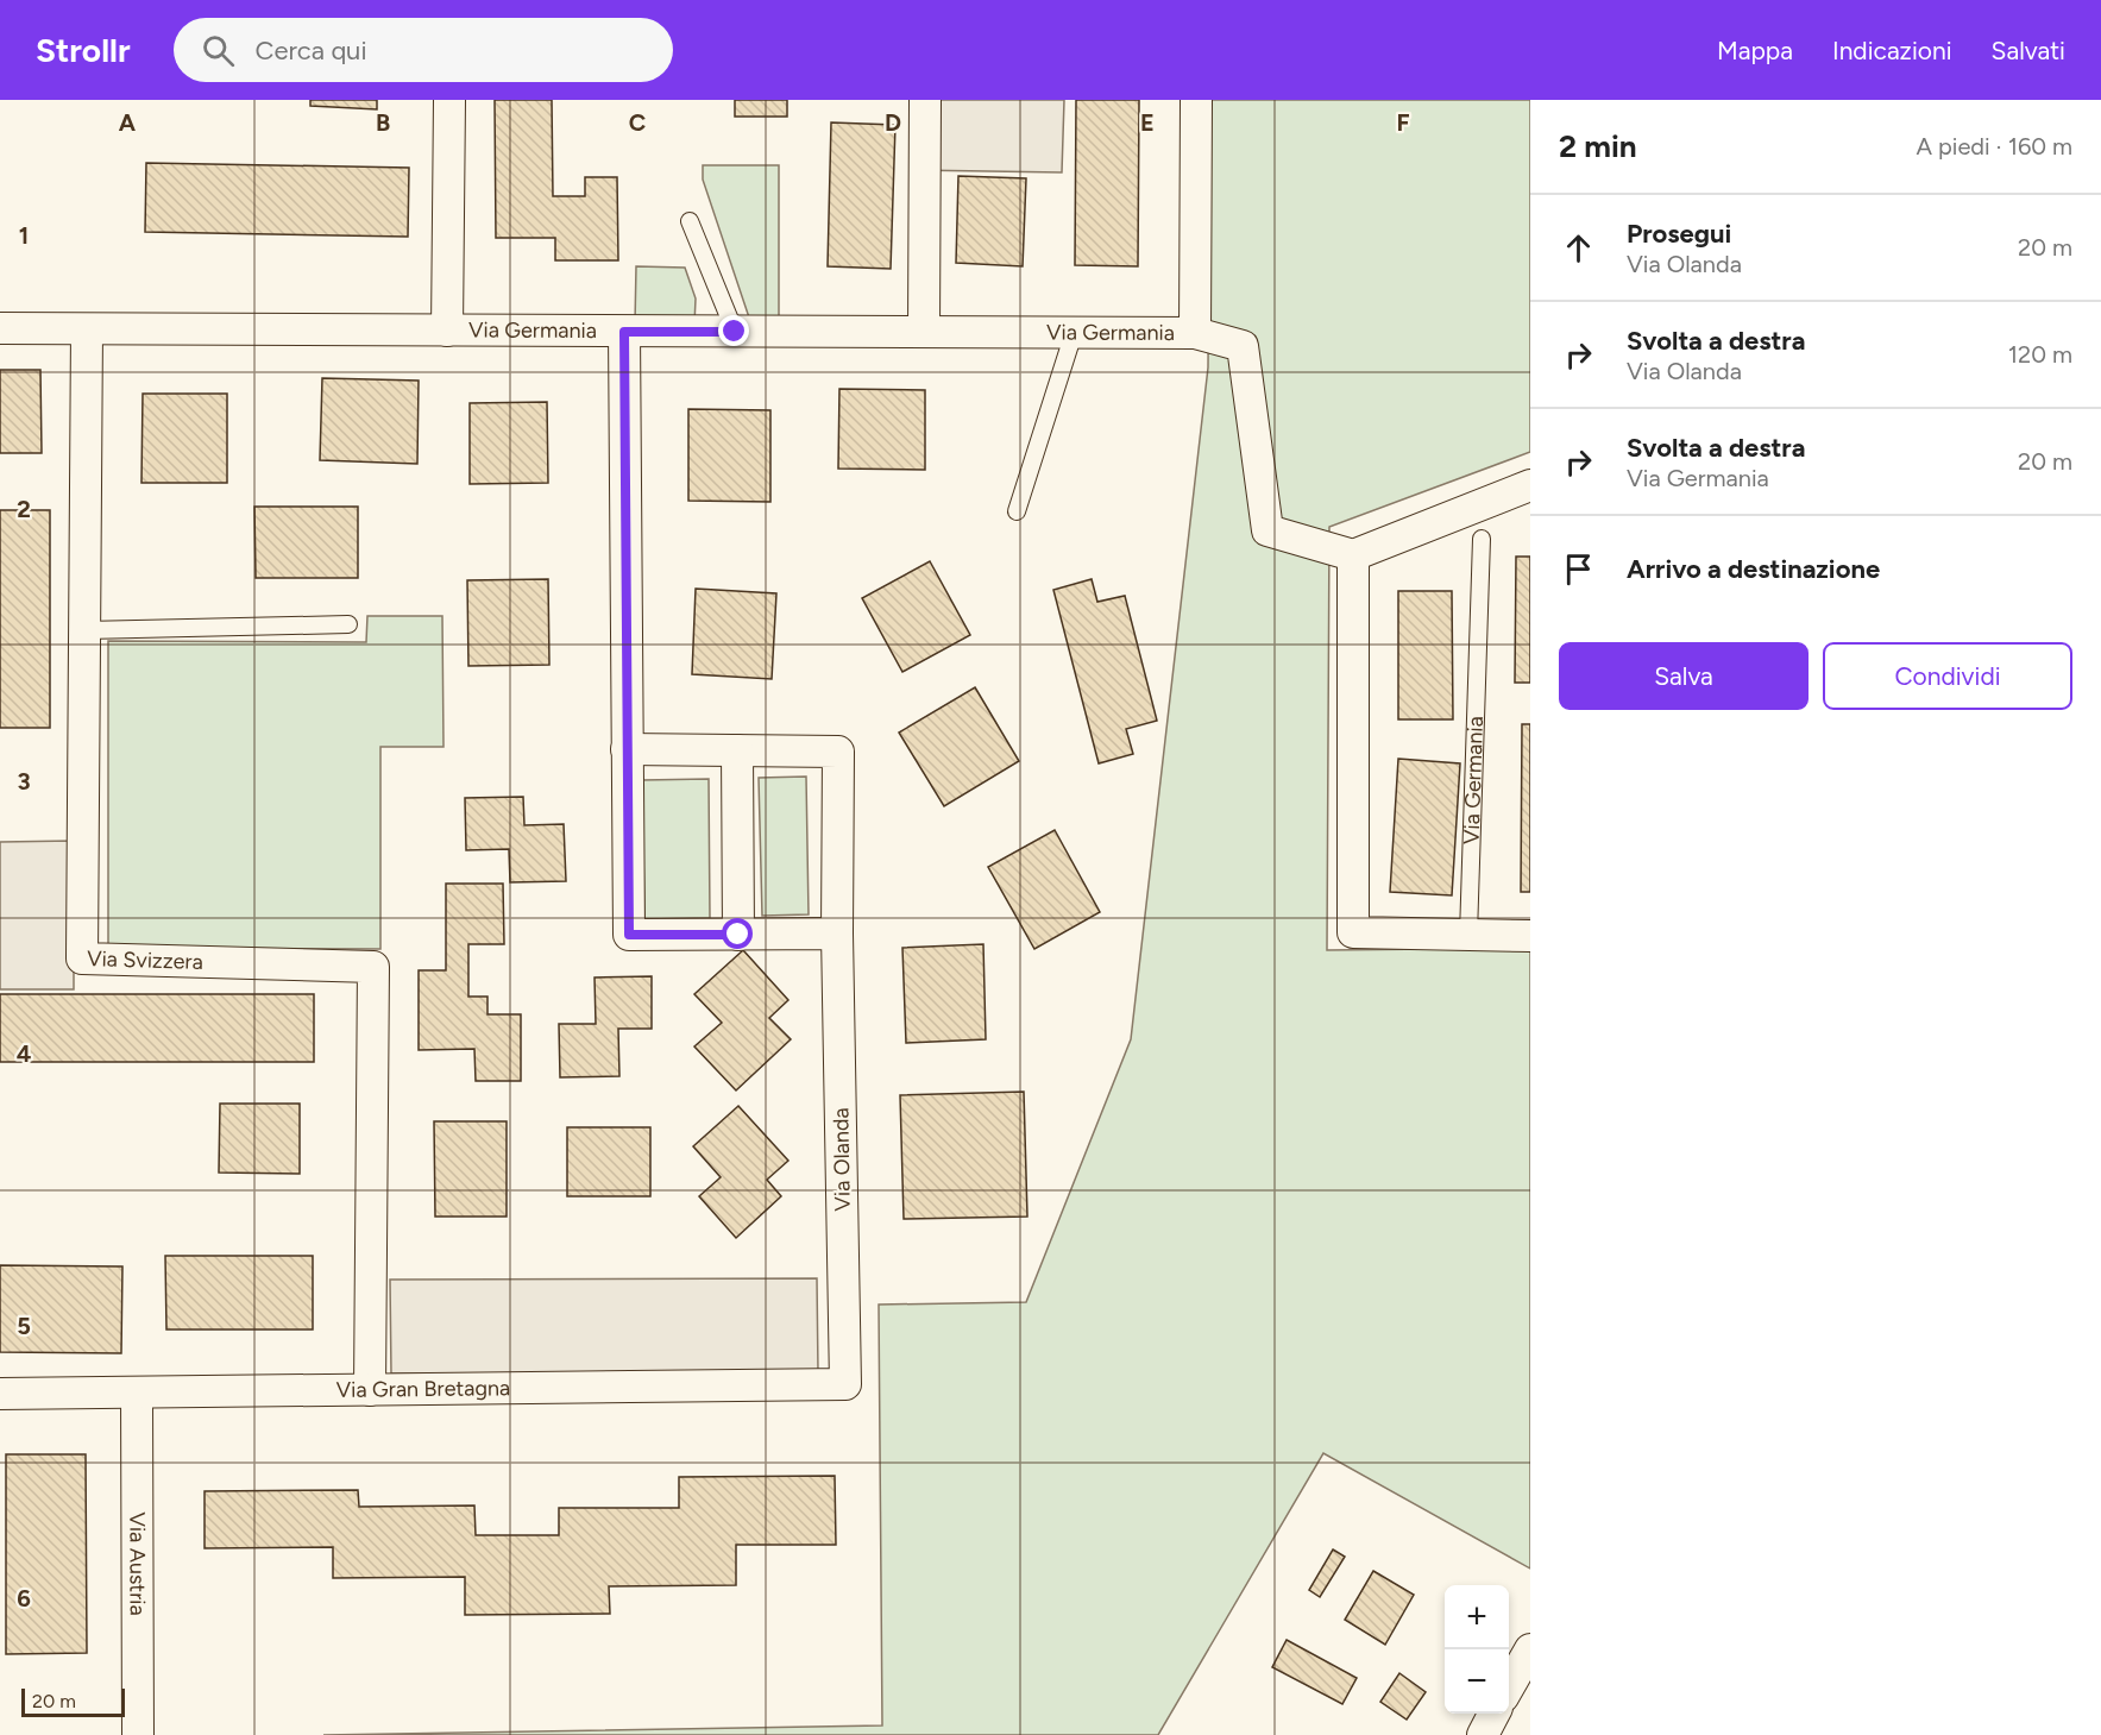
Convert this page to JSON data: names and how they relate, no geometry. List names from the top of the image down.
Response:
{
  "streets": {
    "street": [
      "Via Germania",
      "Via Svizzera",
      "Via Olanda",
      "Via Gran Bretagna",
      "Via Austria"
    ]
  },
  "crossings": [
    ["Via Germania", "Via Svizzera"],
    ["Via Svizzera", "Via Gran Bretagna"],
    ["Via Olanda", "Via Gran Bretagna"],
    ["Via Gran Bretagna", "Via Austria"]
  ],
  "scale_bar": "20 m",
  "page": {
    "header": "Strollr",
    "search": "Cerca qui",
    "nav": ["Mappa", "Indicazioni", "Salvati"],
    "heading": ["2 min", "A piedi · 160 m"],
    "list": [
      ["Prosegui", "Via Olanda", "20 m"],
      ["Svolta a destra", "Via Olanda", "120 m"],
      ["Svolta a destra", "Via Germania", "20 m"],
      "Arrivo a destinazione"
    ],
    "buttons": ["Salva", "Condividi"],
    "map_buttons": ["+", "−"],
    "scale": "20 m"
  },
  "grid": {
    "columns": [
      "A",
      "B",
      "C",
      "D",
      "E",
      "F"
    ],
    "rows": [
      "1",
      "2",
      "3",
      "4",
      "5",
      "6"
    ]
  }
}
